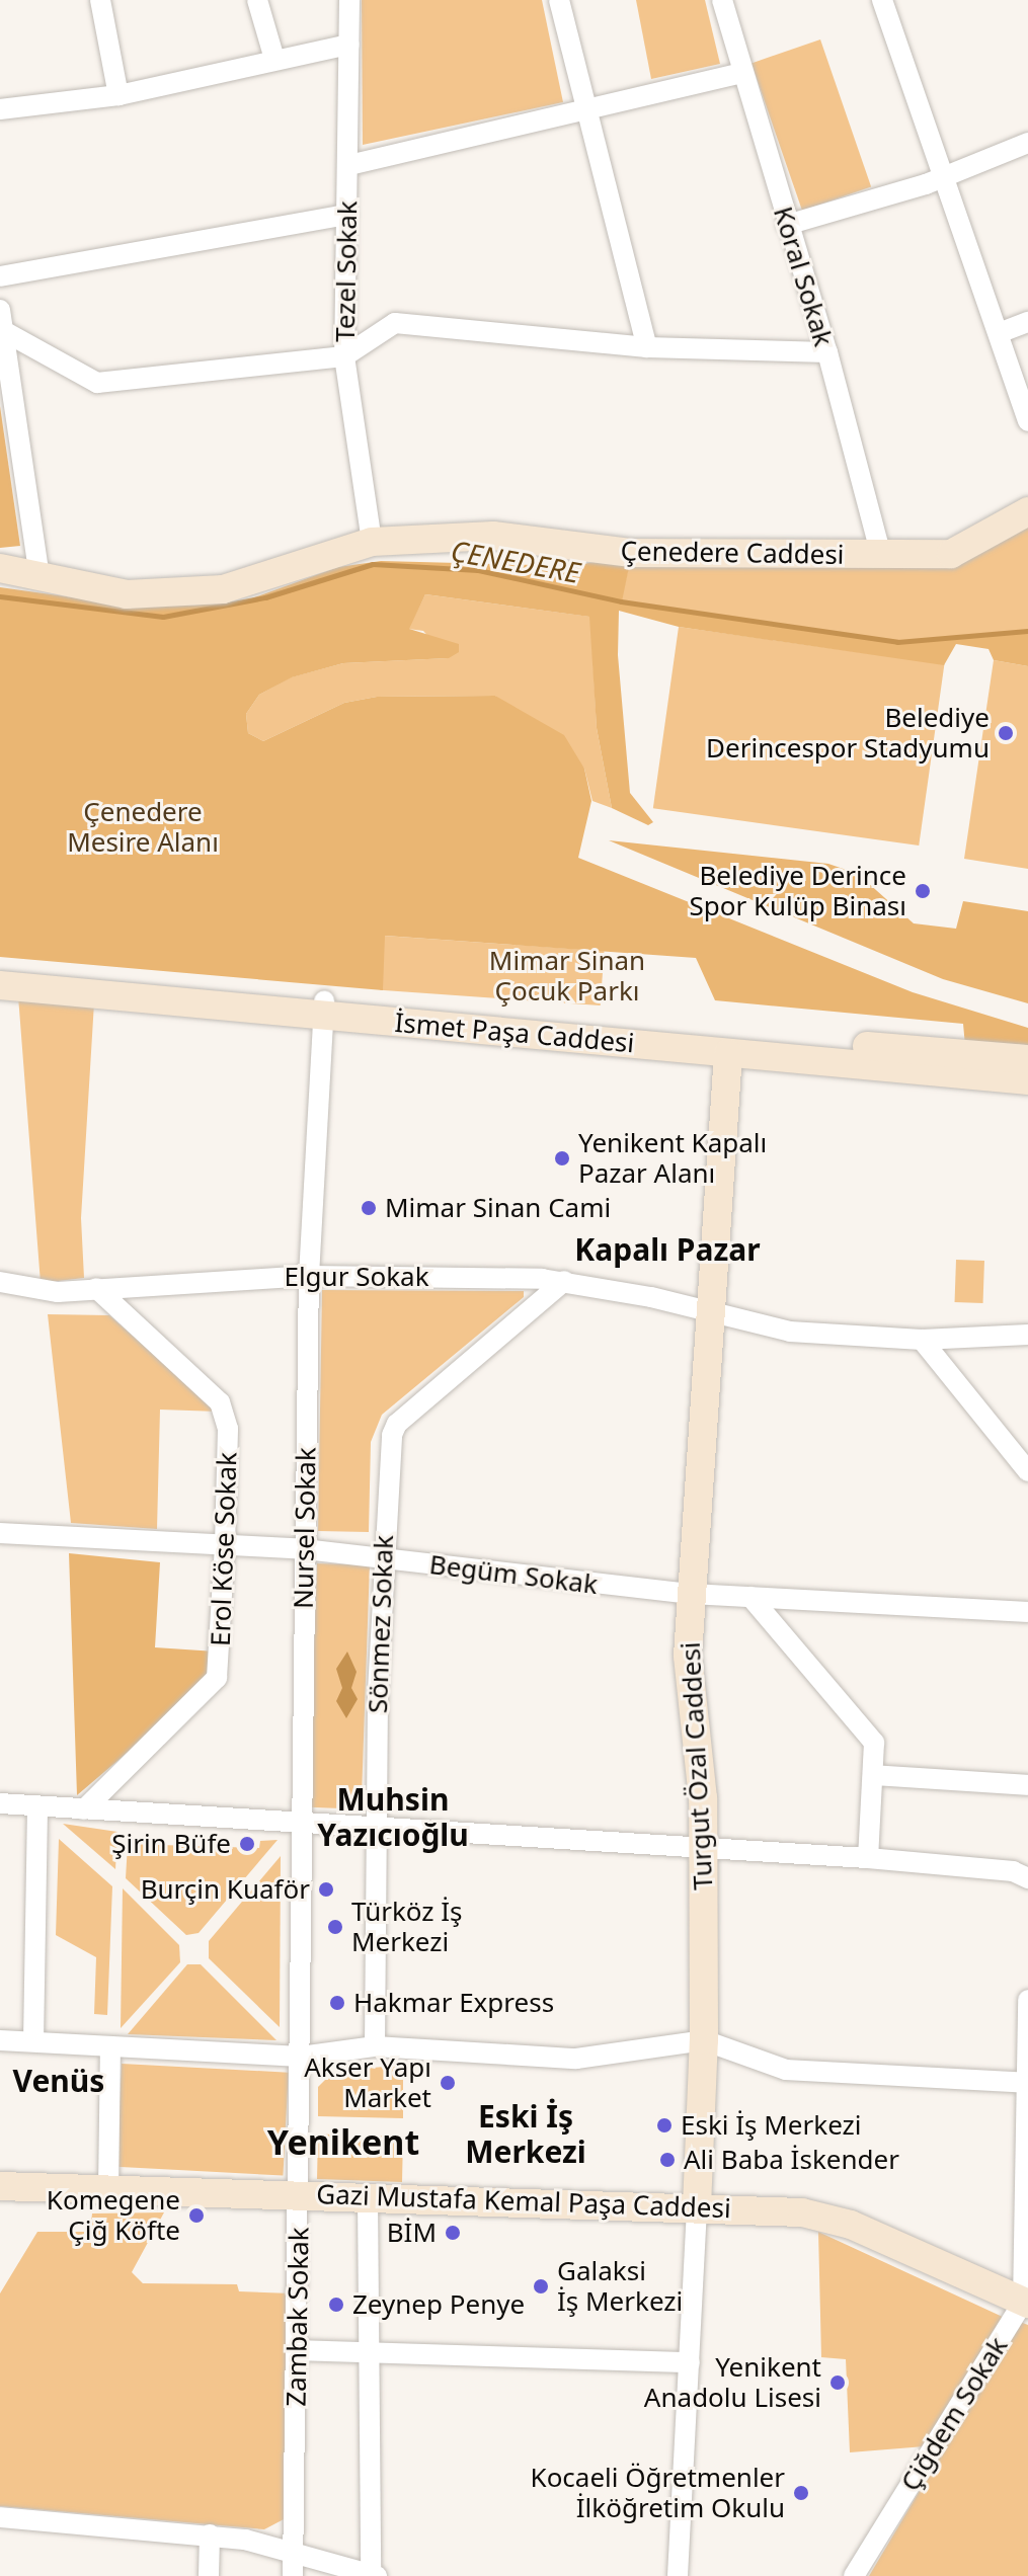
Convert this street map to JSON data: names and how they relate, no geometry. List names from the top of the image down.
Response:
{
  "streets": {
    "street": [
      "Tezel Sokak",
      "Koral Sokak",
      "Çenedere Caddesi",
      "İsmet Paşa Caddesi",
      "Elgur Sokak",
      "Nursel Sokak",
      "Erol Köse Sokak",
      "Begüm Sokak",
      "Sönmez Sokak",
      "Turgut Özal Caddesi",
      "Gazi Mustafa Kemal Paşa Caddesi",
      "Zambak Sokak",
      "Çiğdem Sokak"
    ]
  },
  "crossings": [
    ["Tezel Sokak", "Çenedere Caddesi"],
    ["Koral Sokak", "Çenedere Caddesi"],
    ["İsmet Paşa Caddesi", "Nursel Sokak"],
    ["İsmet Paşa Caddesi", "Turgut Özal Caddesi"],
    ["Elgur Sokak", "Nursel Sokak"],
    ["Elgur Sokak", "Erol Köse Sokak"],
    ["Elgur Sokak", "Sönmez Sokak"],
    ["Elgur Sokak", "Turgut Özal Caddesi"],
    ["Nursel Sokak", "Begüm Sokak"],
    ["Nursel Sokak", "Zambak Sokak"],
    ["Erol Köse Sokak", "Begüm Sokak"],
    ["Begüm Sokak", "Sönmez Sokak"],
    ["Begüm Sokak", "Turgut Özal Caddesi"],
    ["Turgut Özal Caddesi", "Gazi Mustafa Kemal Paşa Caddesi"],
    ["Gazi Mustafa Kemal Paşa Caddesi", "Zambak Sokak"],
    ["Gazi Mustafa Kemal Paşa Caddesi", "Çiğdem Sokak"]
  ],
  "districts": [
    "Kapalı Pazar",
    "Muhsin Yazıcıoğlu",
    "Venüs",
    "Eski İş Merkezi",
    "Yenikent"
  ],
  "water": ["ÇENEDERE"],
  "parks": ["Çenedere Mesire Alanı", "Mimar Sinan Çocuk Parkı"],
  "places": [
    "Belediye Derincespor Stadyumu",
    "Belediye Derince Spor Kulüp Binası",
    "Yenikent Kapalı Pazar Alanı",
    "Mimar Sinan Cami",
    "Şirin Büfe",
    "Burçin Kuaför",
    "Türköz İş Merkezi",
    "Hakmar Express",
    "Akser Yapı Market",
    "Eski İş Merkezi",
    "Ali Baba İskender",
    "Komegene Çiğ Köfte",
    "BİM",
    "Galaksi İş Merkezi",
    "Zeynep Penye",
    "Yenikent Anadolu Lisesi",
    "Kocaeli Öğretmenler İlköğretim Okulu"
  ]
}
